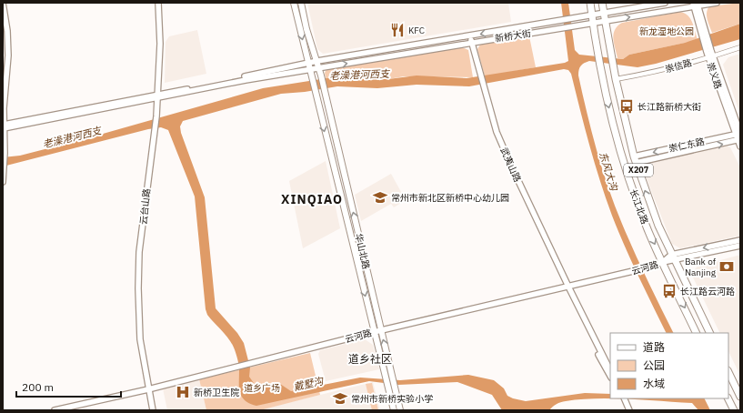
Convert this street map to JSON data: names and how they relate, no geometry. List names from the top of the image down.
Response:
{
  "streets": {
    "main road": ["X207", "长江北路", "华山北路"],
    "street": [
      "新桥大街",
      "崇信路",
      "崇义路",
      "崇仁东路",
      "武夷山路",
      "云台山路",
      "云河路"
    ]
  },
  "crossings": [
    ["新桥大街", "崇义路"],
    ["新桥大街", "武夷山路"],
    ["新桥大街", "云台山路"],
    ["新桥大街", "长江北路"],
    ["新桥大街", "华山北路"],
    ["崇信路", "崇义路"],
    ["崇信路", "长江北路"],
    ["崇义路", "崇仁东路"],
    ["崇仁东路", "长江北路"],
    ["武夷山路", "云河路"],
    ["云台山路", "云河路"],
    ["长江北路", "云河路"],
    ["华山北路", "云河路"]
  ],
  "districts": ["XINQIAO", "道乡社区"],
  "water": ["老澡港河西支", "东风大沟", "戴墅沟"],
  "parks": ["新龙湿地公园", "道乡广场"],
  "places": {
    "restaurant": ["KFC"],
    "bus stop": ["长江路新桥大街", "长江路云河路"],
    "school or university": ["常州市新北区新桥中心幼儿园", "常州市新桥实验小学"],
    "bank": ["Bank of Nanjing"],
    "hospital": ["新桥卫生院"]
  },
  "legend": ["道路", "公园", "水域"],
  "scale_bar": "200 m"
}
